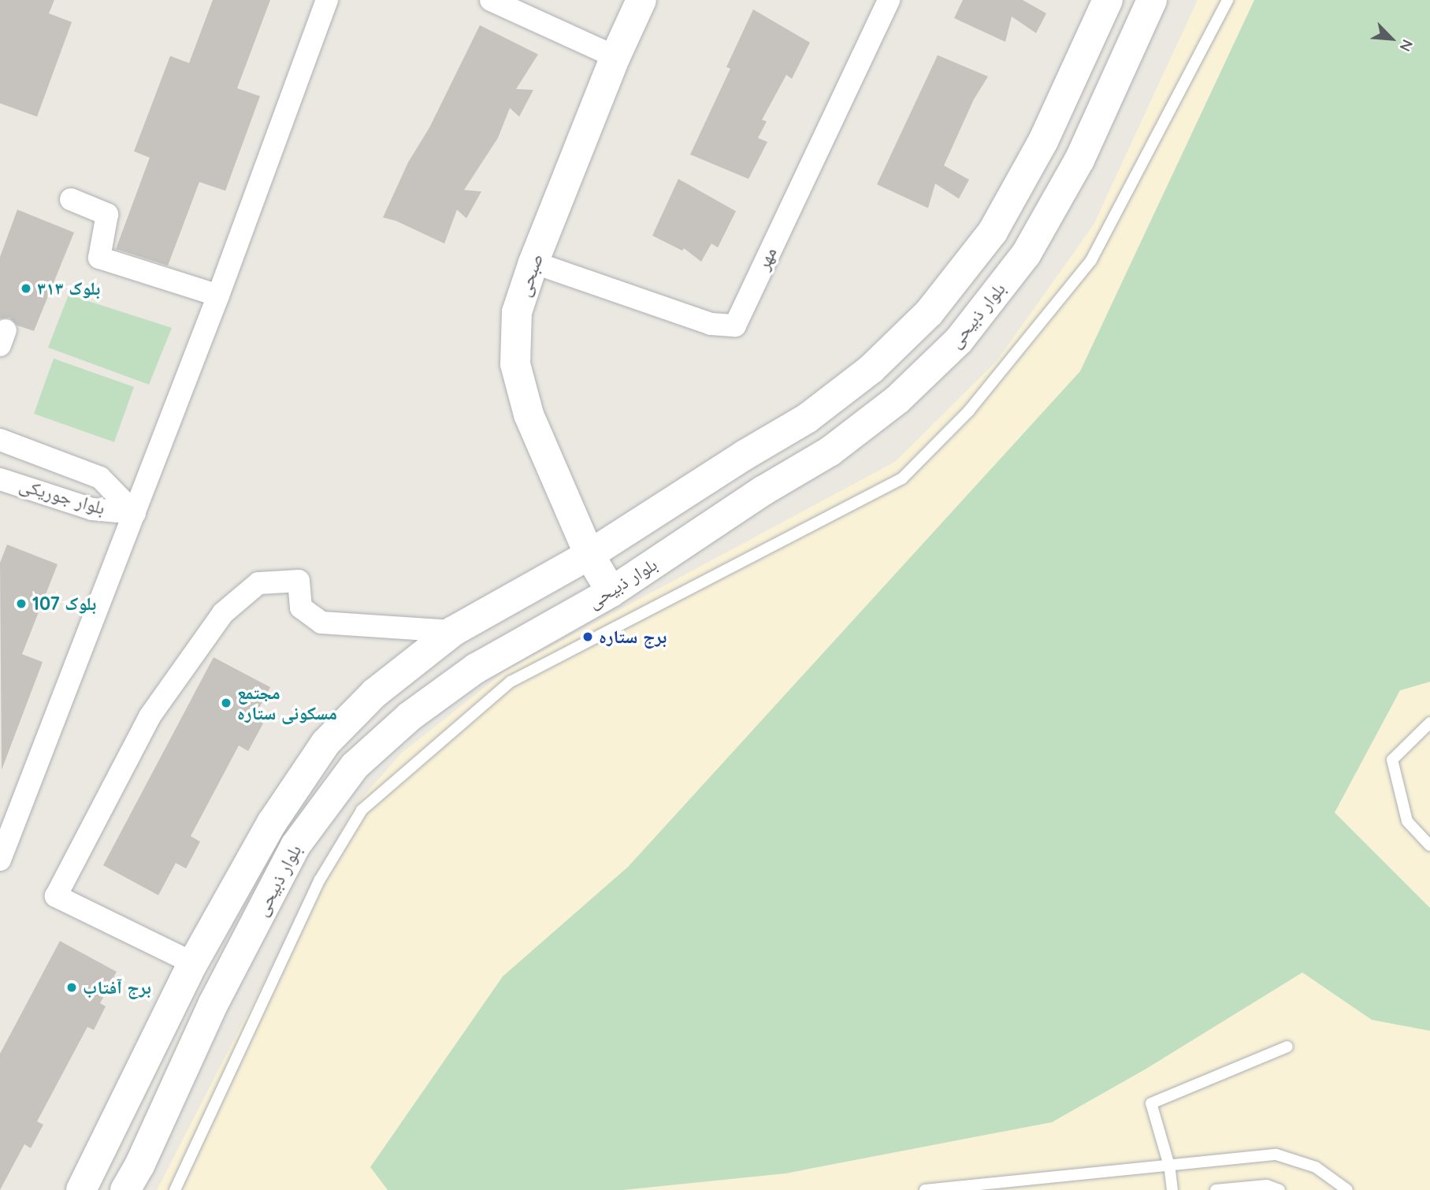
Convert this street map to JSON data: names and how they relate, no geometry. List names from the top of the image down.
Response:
{
  "streets": {
    "main road": ["صبحی", "بلوار ذبیحی"],
    "street": ["مهر", "بلوار جوریکی"]
  },
  "crossings": [
    ["مهر", "صبحی"],
    ["صبحی", "بلوار ذبیحی"]
  ],
  "places": [
    "بلوک ۳۱۳",
    "بلوک 107",
    "برج ستاره",
    "مجتمع مسکونی ستاره",
    "برج آفتاب"
  ],
  "north": "bottom right"
}
